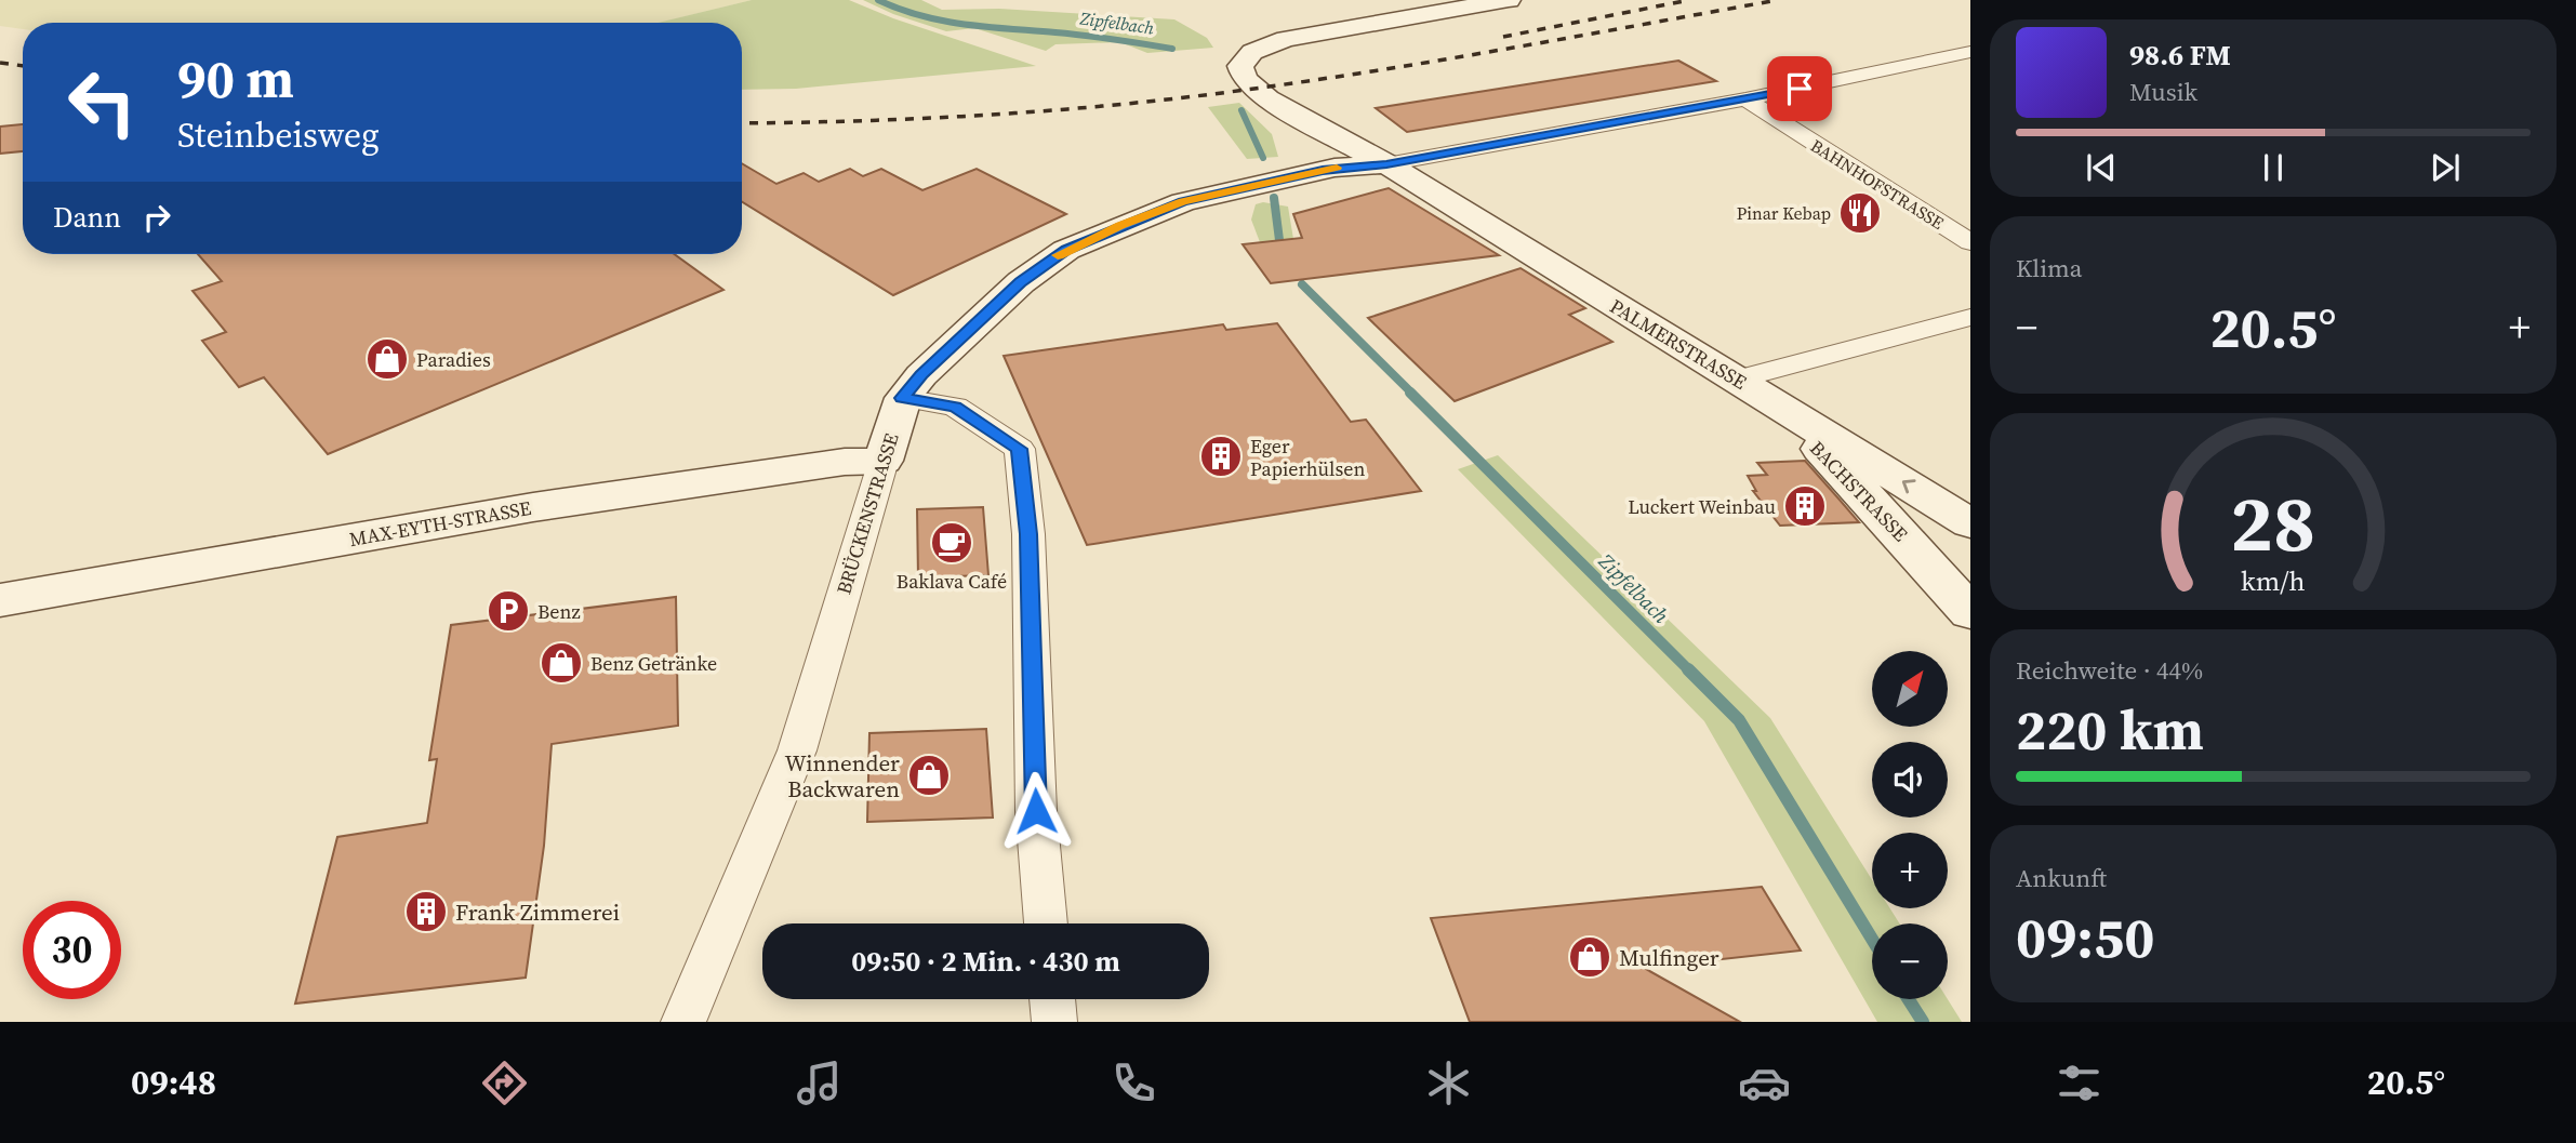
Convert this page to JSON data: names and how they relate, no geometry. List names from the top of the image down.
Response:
{
  "streets": {
    "main road": [
      "PALMERSTRASSE",
      "BACHSTRASSE",
      "BRÜCKENSTRASSE",
      "MAX-EYTH-STRASSE"
    ],
    "street": ["BAHNHOFSTRASSE"]
  },
  "crossings": [
    ["PALMERSTRASSE", "BACHSTRASSE"],
    ["PALMERSTRASSE", "BRÜCKENSTRASSE"],
    ["BRÜCKENSTRASSE", "MAX-EYTH-STRASSE"]
  ],
  "water": ["Zipfelbach"],
  "places": {
    "restaurant": ["Pinar Kebap"],
    "shop": [
      "Paradies",
      "Benz Getränke",
      "Winnender Backwaren",
      "Mulfinger"
    ],
    "building": ["Eger Papierhülsen", "Luckert Weinbau", "Frank Zimmerei"],
    "cafe": ["Baklava Café"],
    "parking": ["Benz"]
  },
  "north": "top right",
  "page": {
    "turn": ["90 m", "Steinbeisweg"],
    "song": ["98.6 FM", "Musik"],
    "then": "Dann",
    "tile": [
      "Klima",
      ["Reichweite · 44%", "220 km"],
      ["Ankunft", "09:50"]
    ],
    "heat": ["−", "20.5°", "+"],
    "map_buttons": ["+", "−"],
    "limit": "30",
    "trip": "09:50 · 2 Min. · 430 m",
    "tabs": ["09:48", "20.5°"],
    "gauge": ["28", "km/h"]
  }
}
